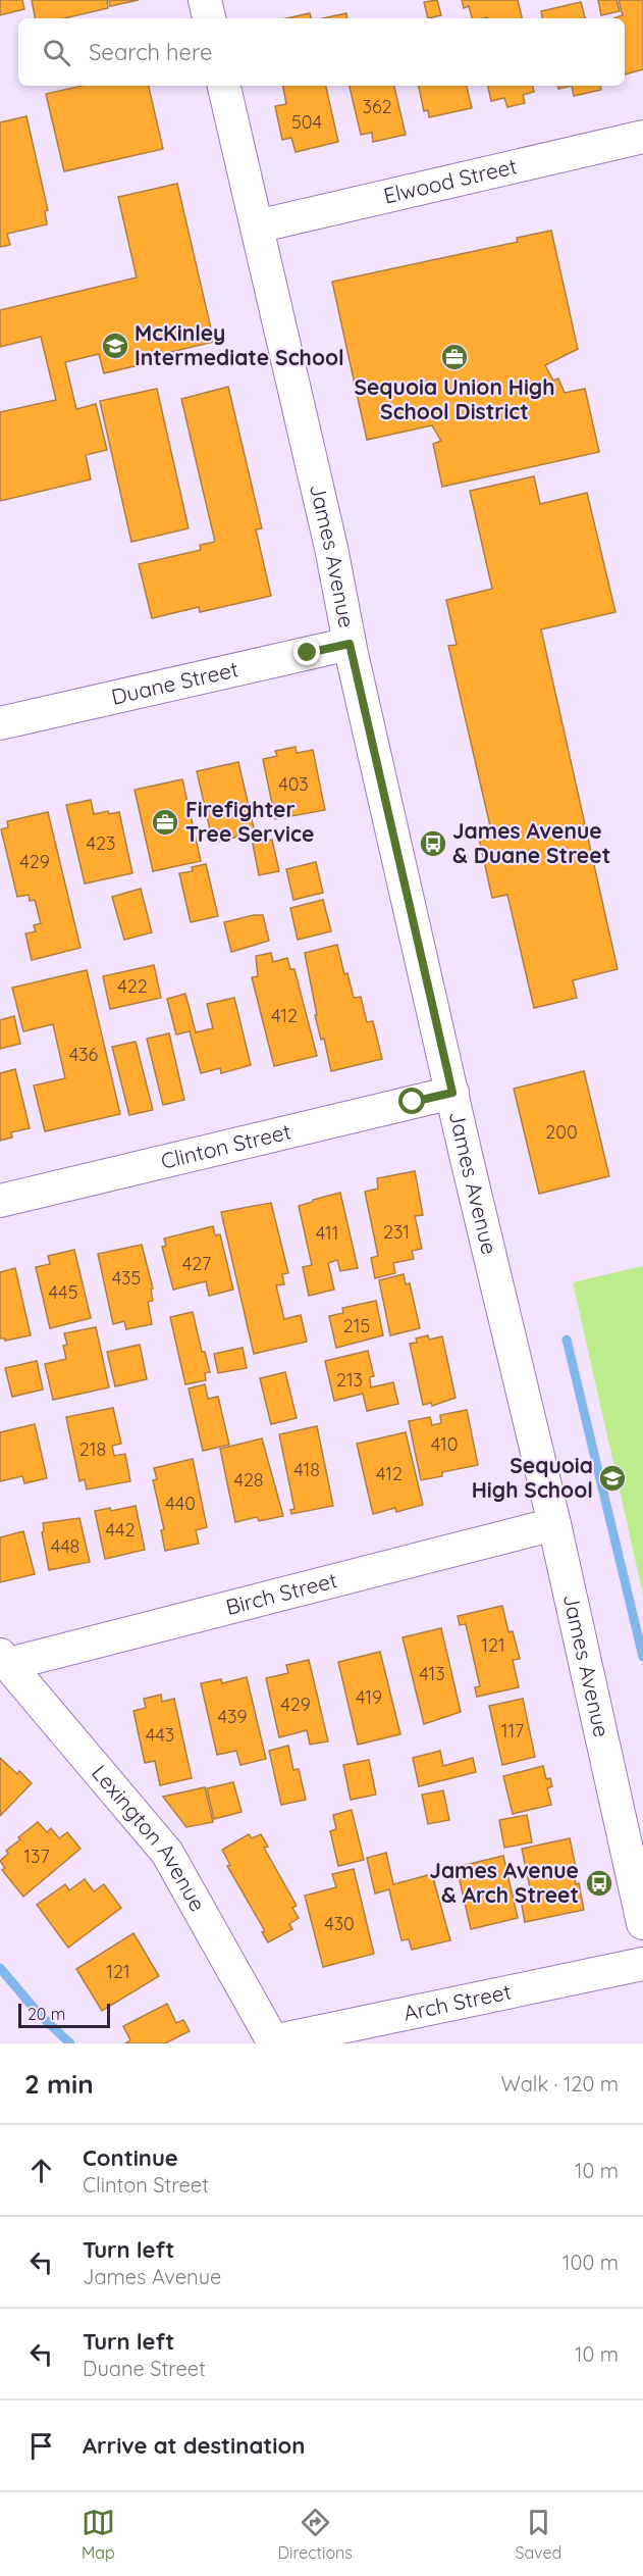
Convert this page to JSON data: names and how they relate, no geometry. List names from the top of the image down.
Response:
{
  "streets": {
    "street": [
      "Elwood Street",
      "James Avenue",
      "Duane Street",
      "Clinton Street",
      "Birch Street",
      "Lexington Avenue",
      "Arch Street"
    ]
  },
  "crossings": [
    ["Elwood Street", "James Avenue"],
    ["James Avenue", "Duane Street"],
    ["James Avenue", "Clinton Street"],
    ["James Avenue", "Birch Street"],
    ["Birch Street", "Lexington Avenue"],
    ["Lexington Avenue", "Arch Street"]
  ],
  "places": {
    "school or university": ["McKinley Intermediate School", "Sequoia High School"],
    "office": ["Sequoia Union High School District", "Firefighter Tree Service"],
    "bus stop": ["James Avenue & Duane Street", "James Avenue & Arch Street"]
  },
  "house_numbers": [
    "362",
    "504",
    "403",
    "423",
    "429",
    "422",
    "412",
    "436",
    "200",
    "231",
    "411",
    "427",
    "435",
    "445",
    "215",
    "213",
    "410",
    "218",
    "418",
    "412",
    "428",
    "440",
    "442",
    "448",
    "121",
    "413",
    "419",
    "429",
    "439",
    "117",
    "443",
    "137",
    "430",
    "121"
  ],
  "scale_bar": "20 m",
  "page": {
    "search": "Search here",
    "scale": "20 m",
    "heading": ["2 min", "Walk · 120 m"],
    "list": [
      ["Continue", "Clinton Street", "10 m"],
      ["Turn left", "James Avenue", "100 m"],
      ["Turn left", "Duane Street", "10 m"],
      "Arrive at destination"
    ],
    "nav": ["Map", "Directions", "Saved"]
  }
}
